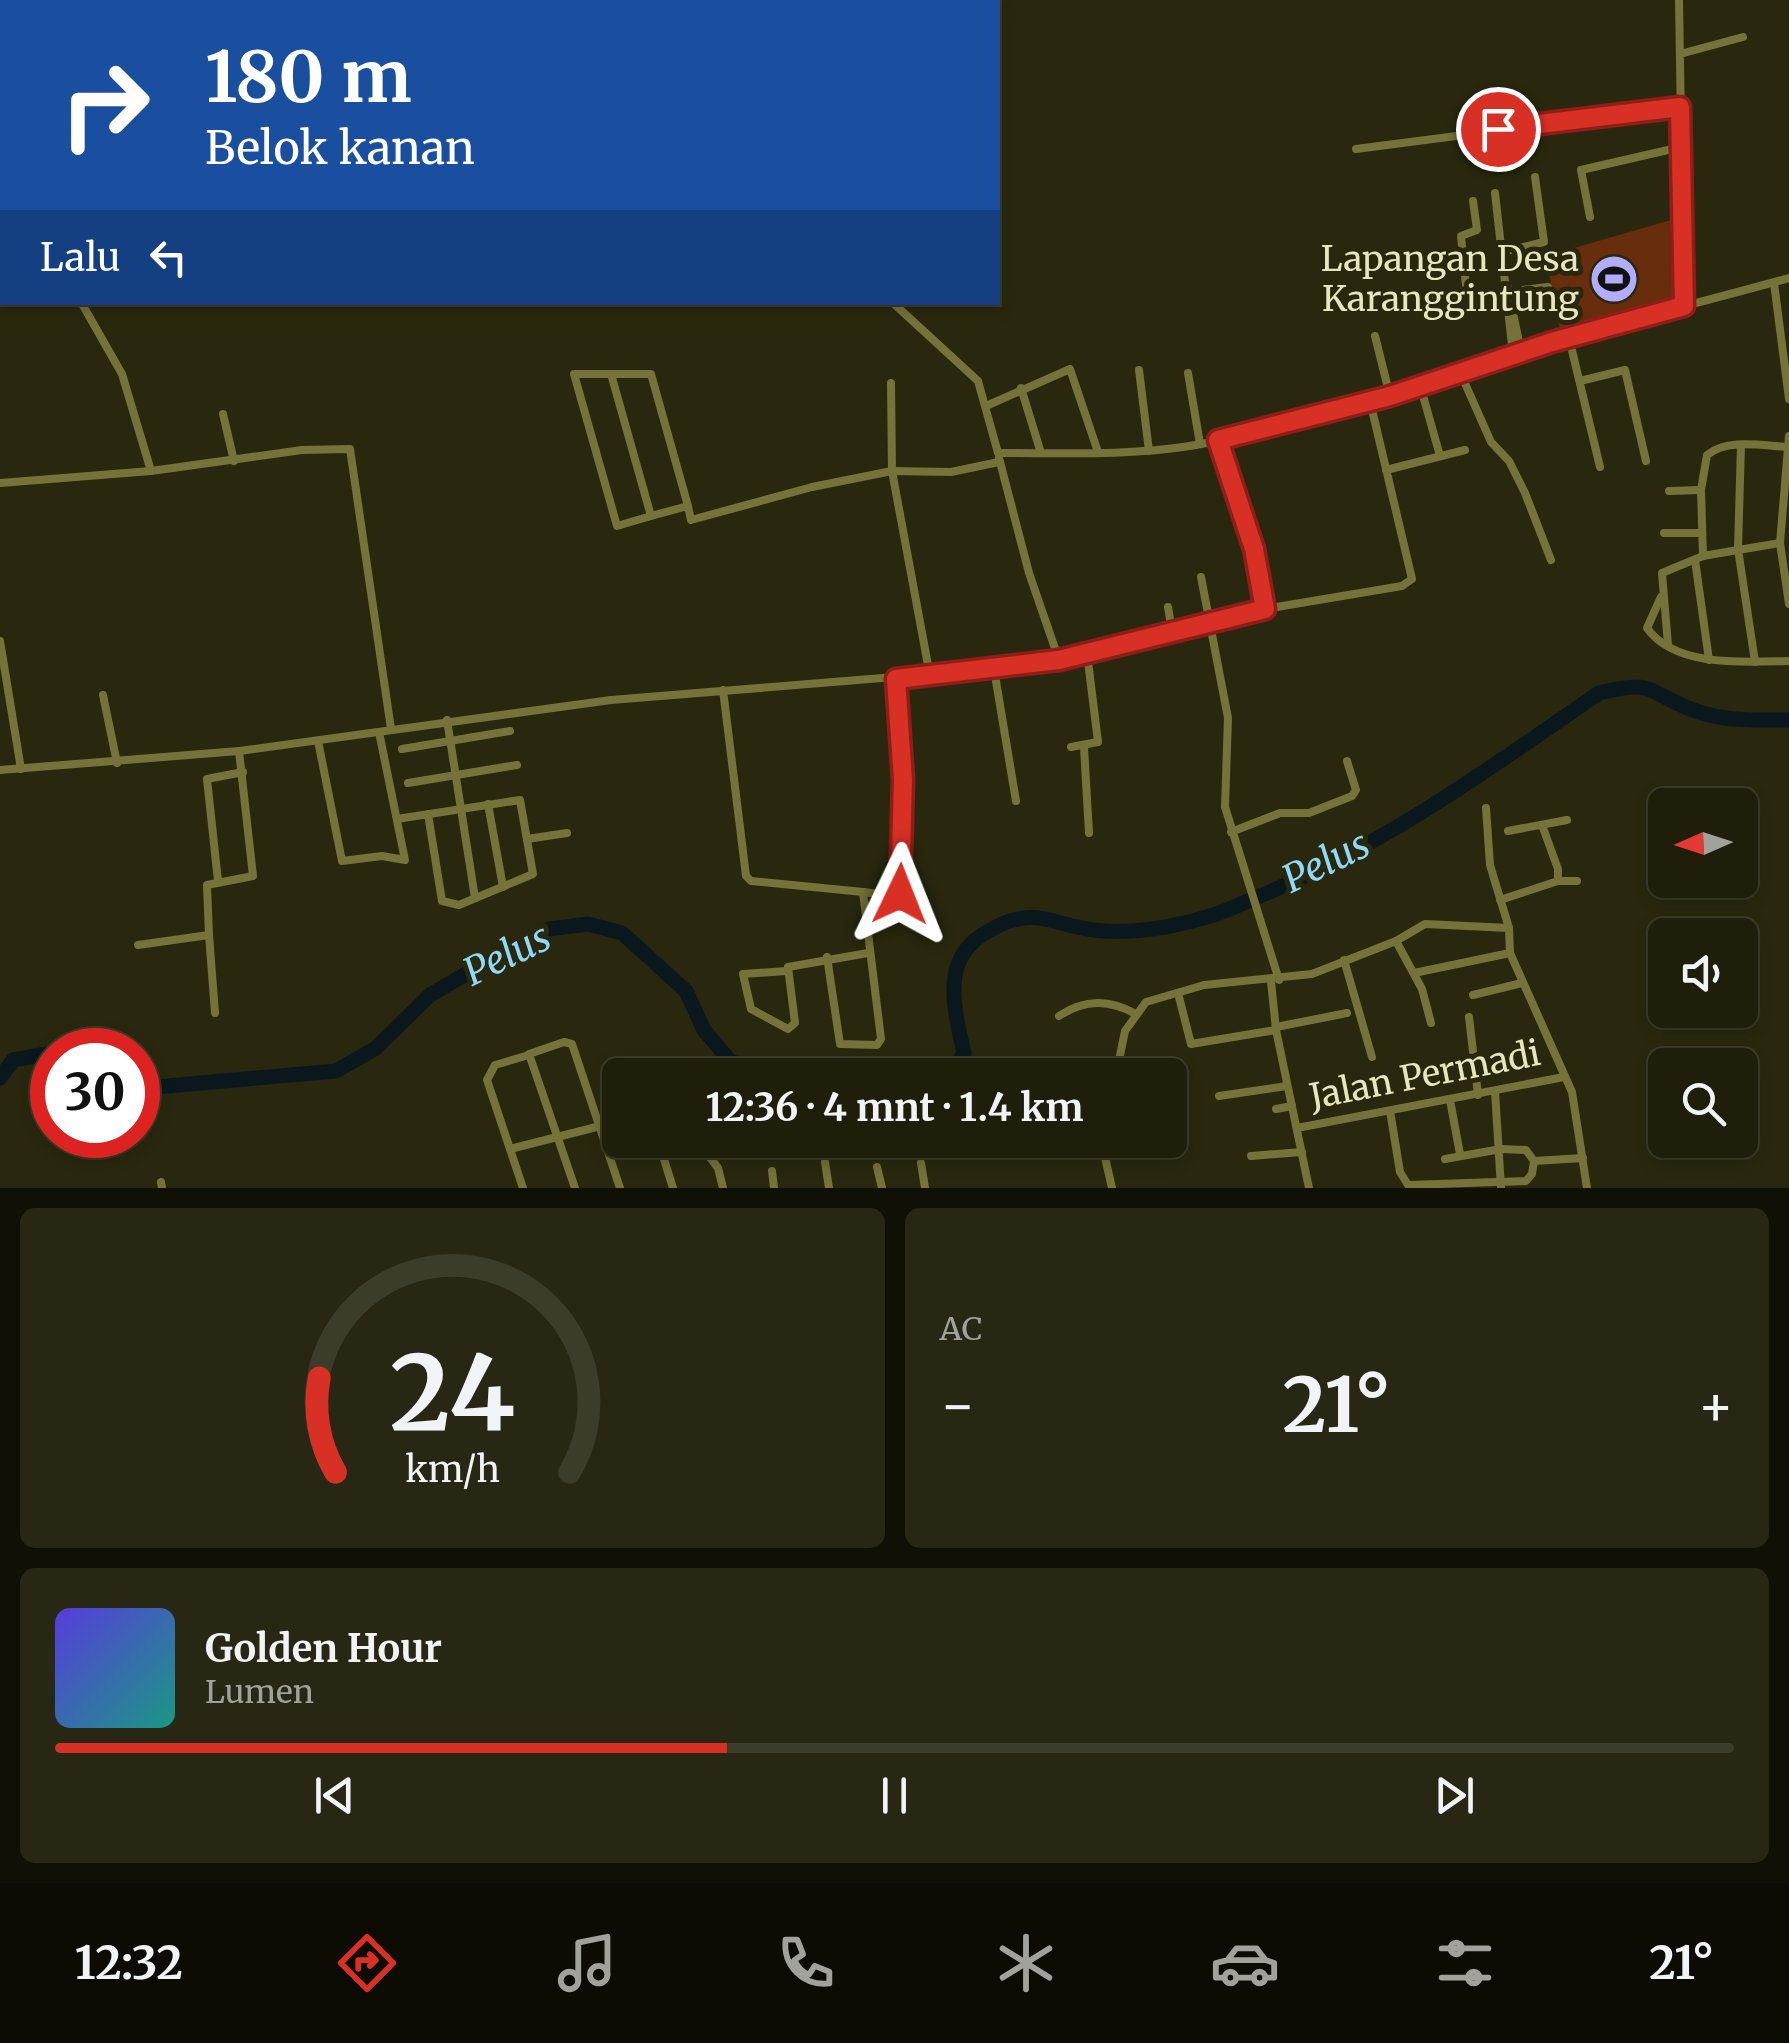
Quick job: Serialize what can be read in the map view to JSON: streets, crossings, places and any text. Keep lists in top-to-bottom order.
{
  "streets": {
    "street": ["Jalan Permadi"]
  },
  "water": ["Pelus"],
  "places": {
    "sports": ["Lapangan Desa Karanggintung"]
  },
  "north": "left",
  "page": {
    "turn": ["180 m", "Belok kanan"],
    "then": "Lalu",
    "limit": "30",
    "trip": "12:36 · 4 mnt · 1.4 km",
    "tile": "AC",
    "heat": ["−", "21°", "+"],
    "song": ["Golden Hour", "Lumen"],
    "tabs": ["12:32", "21°"],
    "gauge": ["24", "km/h"]
  }
}
